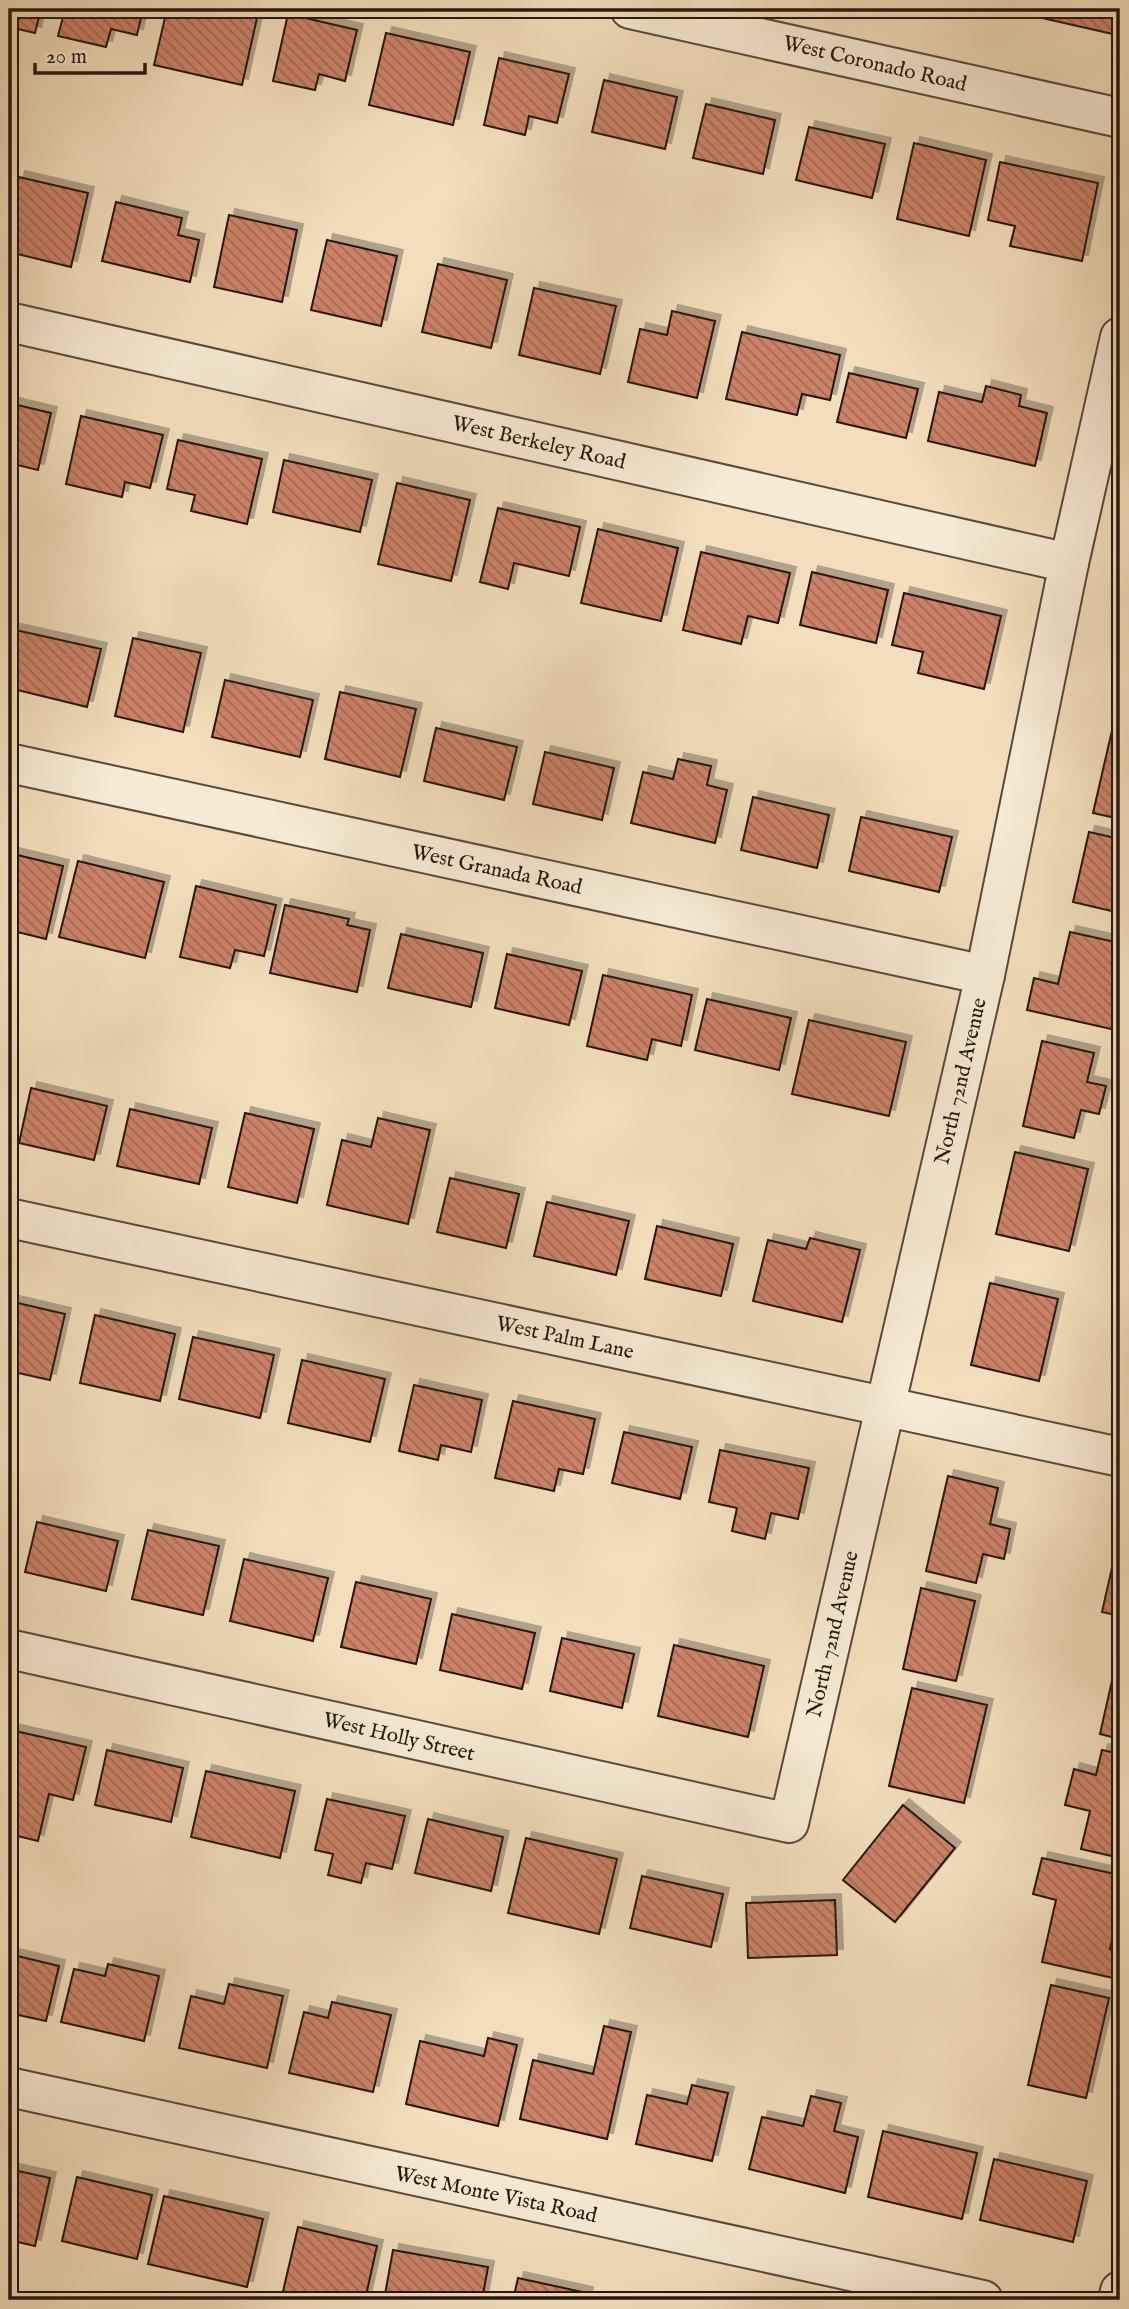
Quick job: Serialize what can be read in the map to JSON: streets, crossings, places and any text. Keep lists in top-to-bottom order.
{
  "streets": {
    "street": [
      "West Coronado Road",
      "West Berkeley Road",
      "West Granada Road",
      "North 72nd Avenue",
      "West Palm Lane",
      "West Holly Street",
      "West Monte Vista Road"
    ]
  },
  "crossings": [
    ["West Berkeley Road", "North 72nd Avenue"],
    ["West Granada Road", "North 72nd Avenue"],
    ["North 72nd Avenue", "West Palm Lane"],
    ["North 72nd Avenue", "West Holly Street"]
  ],
  "scale_bar": "20 m"
}
